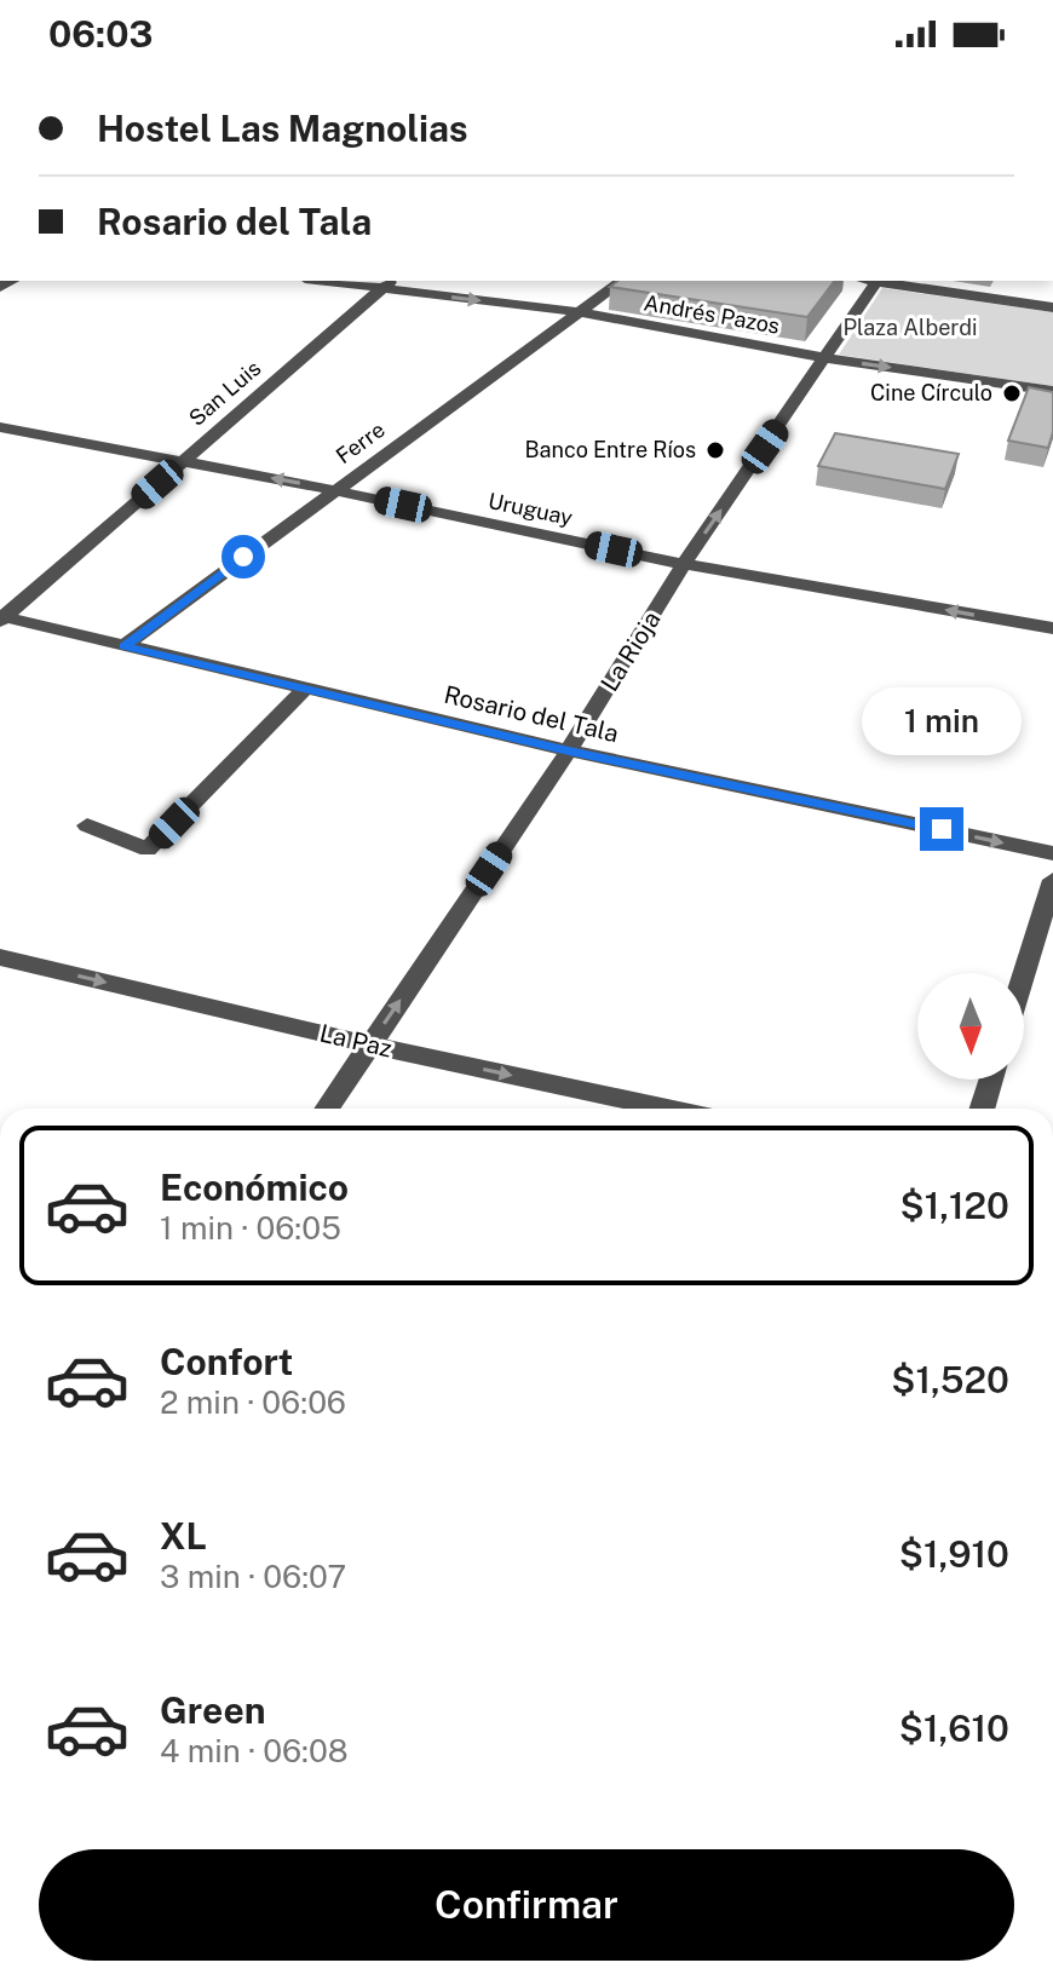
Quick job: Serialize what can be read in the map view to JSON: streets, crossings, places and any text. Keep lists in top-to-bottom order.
{
  "streets": {
    "street": [
      "Andrés Pazos",
      "San Luis",
      "Ferre",
      "Uruguay",
      "La Rioja",
      "Rosario del Tala",
      "La Paz"
    ]
  },
  "crossings": [
    ["Andrés Pazos", "San Luis"],
    ["Andrés Pazos", "Ferre"],
    ["Andrés Pazos", "La Rioja"],
    ["San Luis", "Uruguay"],
    ["San Luis", "Rosario del Tala"],
    ["Ferre", "Uruguay"],
    ["Ferre", "Rosario del Tala"],
    ["Uruguay", "La Rioja"],
    ["La Rioja", "Rosario del Tala"],
    ["La Rioja", "La Paz"]
  ],
  "one_way": [
    "Uruguay",
    "La Rioja",
    "Rosario del Tala",
    "La Paz"
  ],
  "parks": ["Plaza Alberdi"],
  "places": ["Cine Círculo", "Banco Entre Ríos"],
  "north": "bottom",
  "page": {
    "status": "06:03",
    "banner": ["Hostel Las Magnolias", "Rosario del Tala"],
    "bubble": "1 min",
    "list": [
      {
        "name": "Económico",
        "note": "1 min · 06:05",
        "value": "$1,120"
      },
      {
        "name": "Confort",
        "note": "2 min · 06:06",
        "value": "$1,520"
      },
      {
        "name": "XL",
        "note": "3 min · 06:07",
        "value": "$1,910"
      },
      {
        "name": "Green",
        "note": "4 min · 06:08",
        "value": "$1,610"
      }
    ],
    "buttons": "Confirmar"
  }
}
